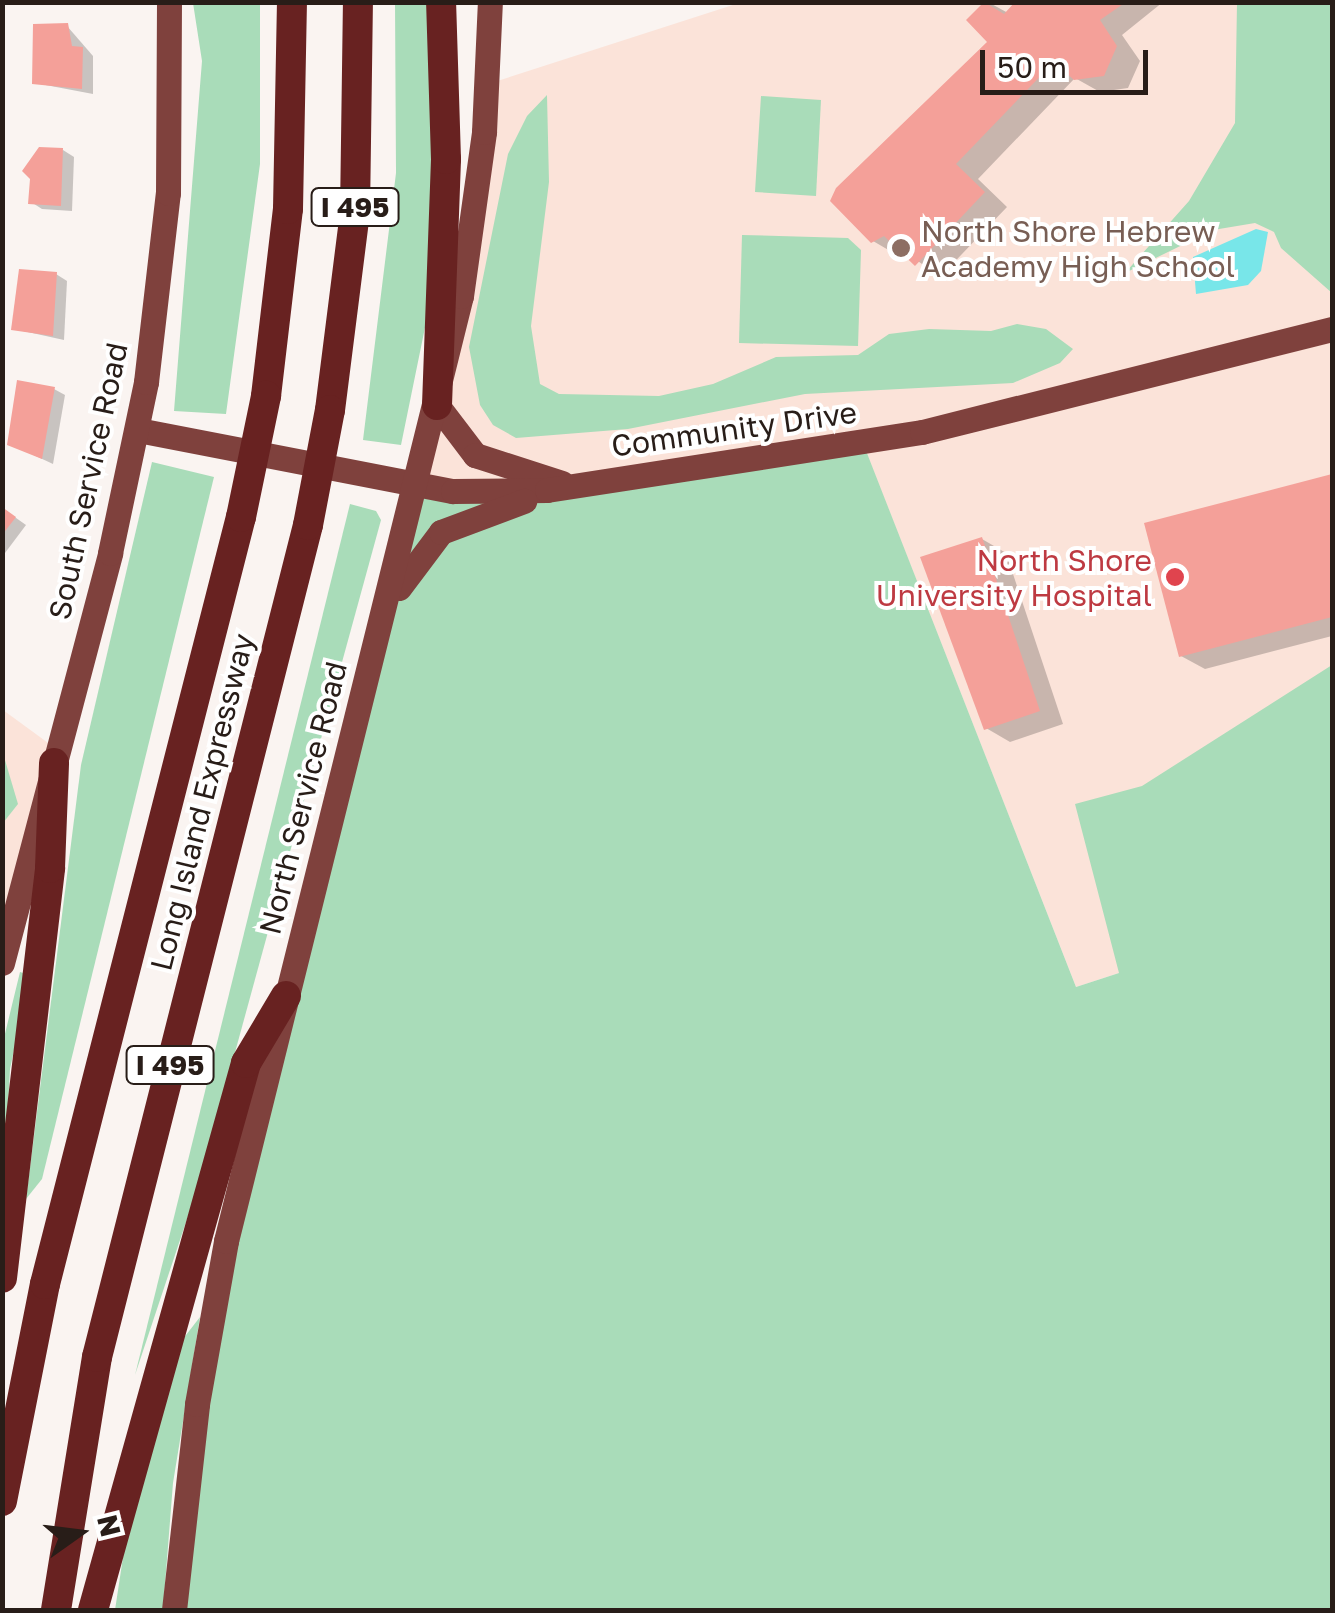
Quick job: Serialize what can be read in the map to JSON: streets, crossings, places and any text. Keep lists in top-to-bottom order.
{
  "streets": {
    "highway": ["I 495", "Long Island Expressway"],
    "main road": ["Community Drive", "South Service Road", "North Service Road"]
  },
  "crossings": [
    ["Community Drive", "South Service Road"],
    ["Community Drive", "North Service Road"]
  ],
  "places": ["North Shore Hebrew Academy High School", "North Shore University Hospital"],
  "scale_bar": "50 m",
  "north": "right"
}
